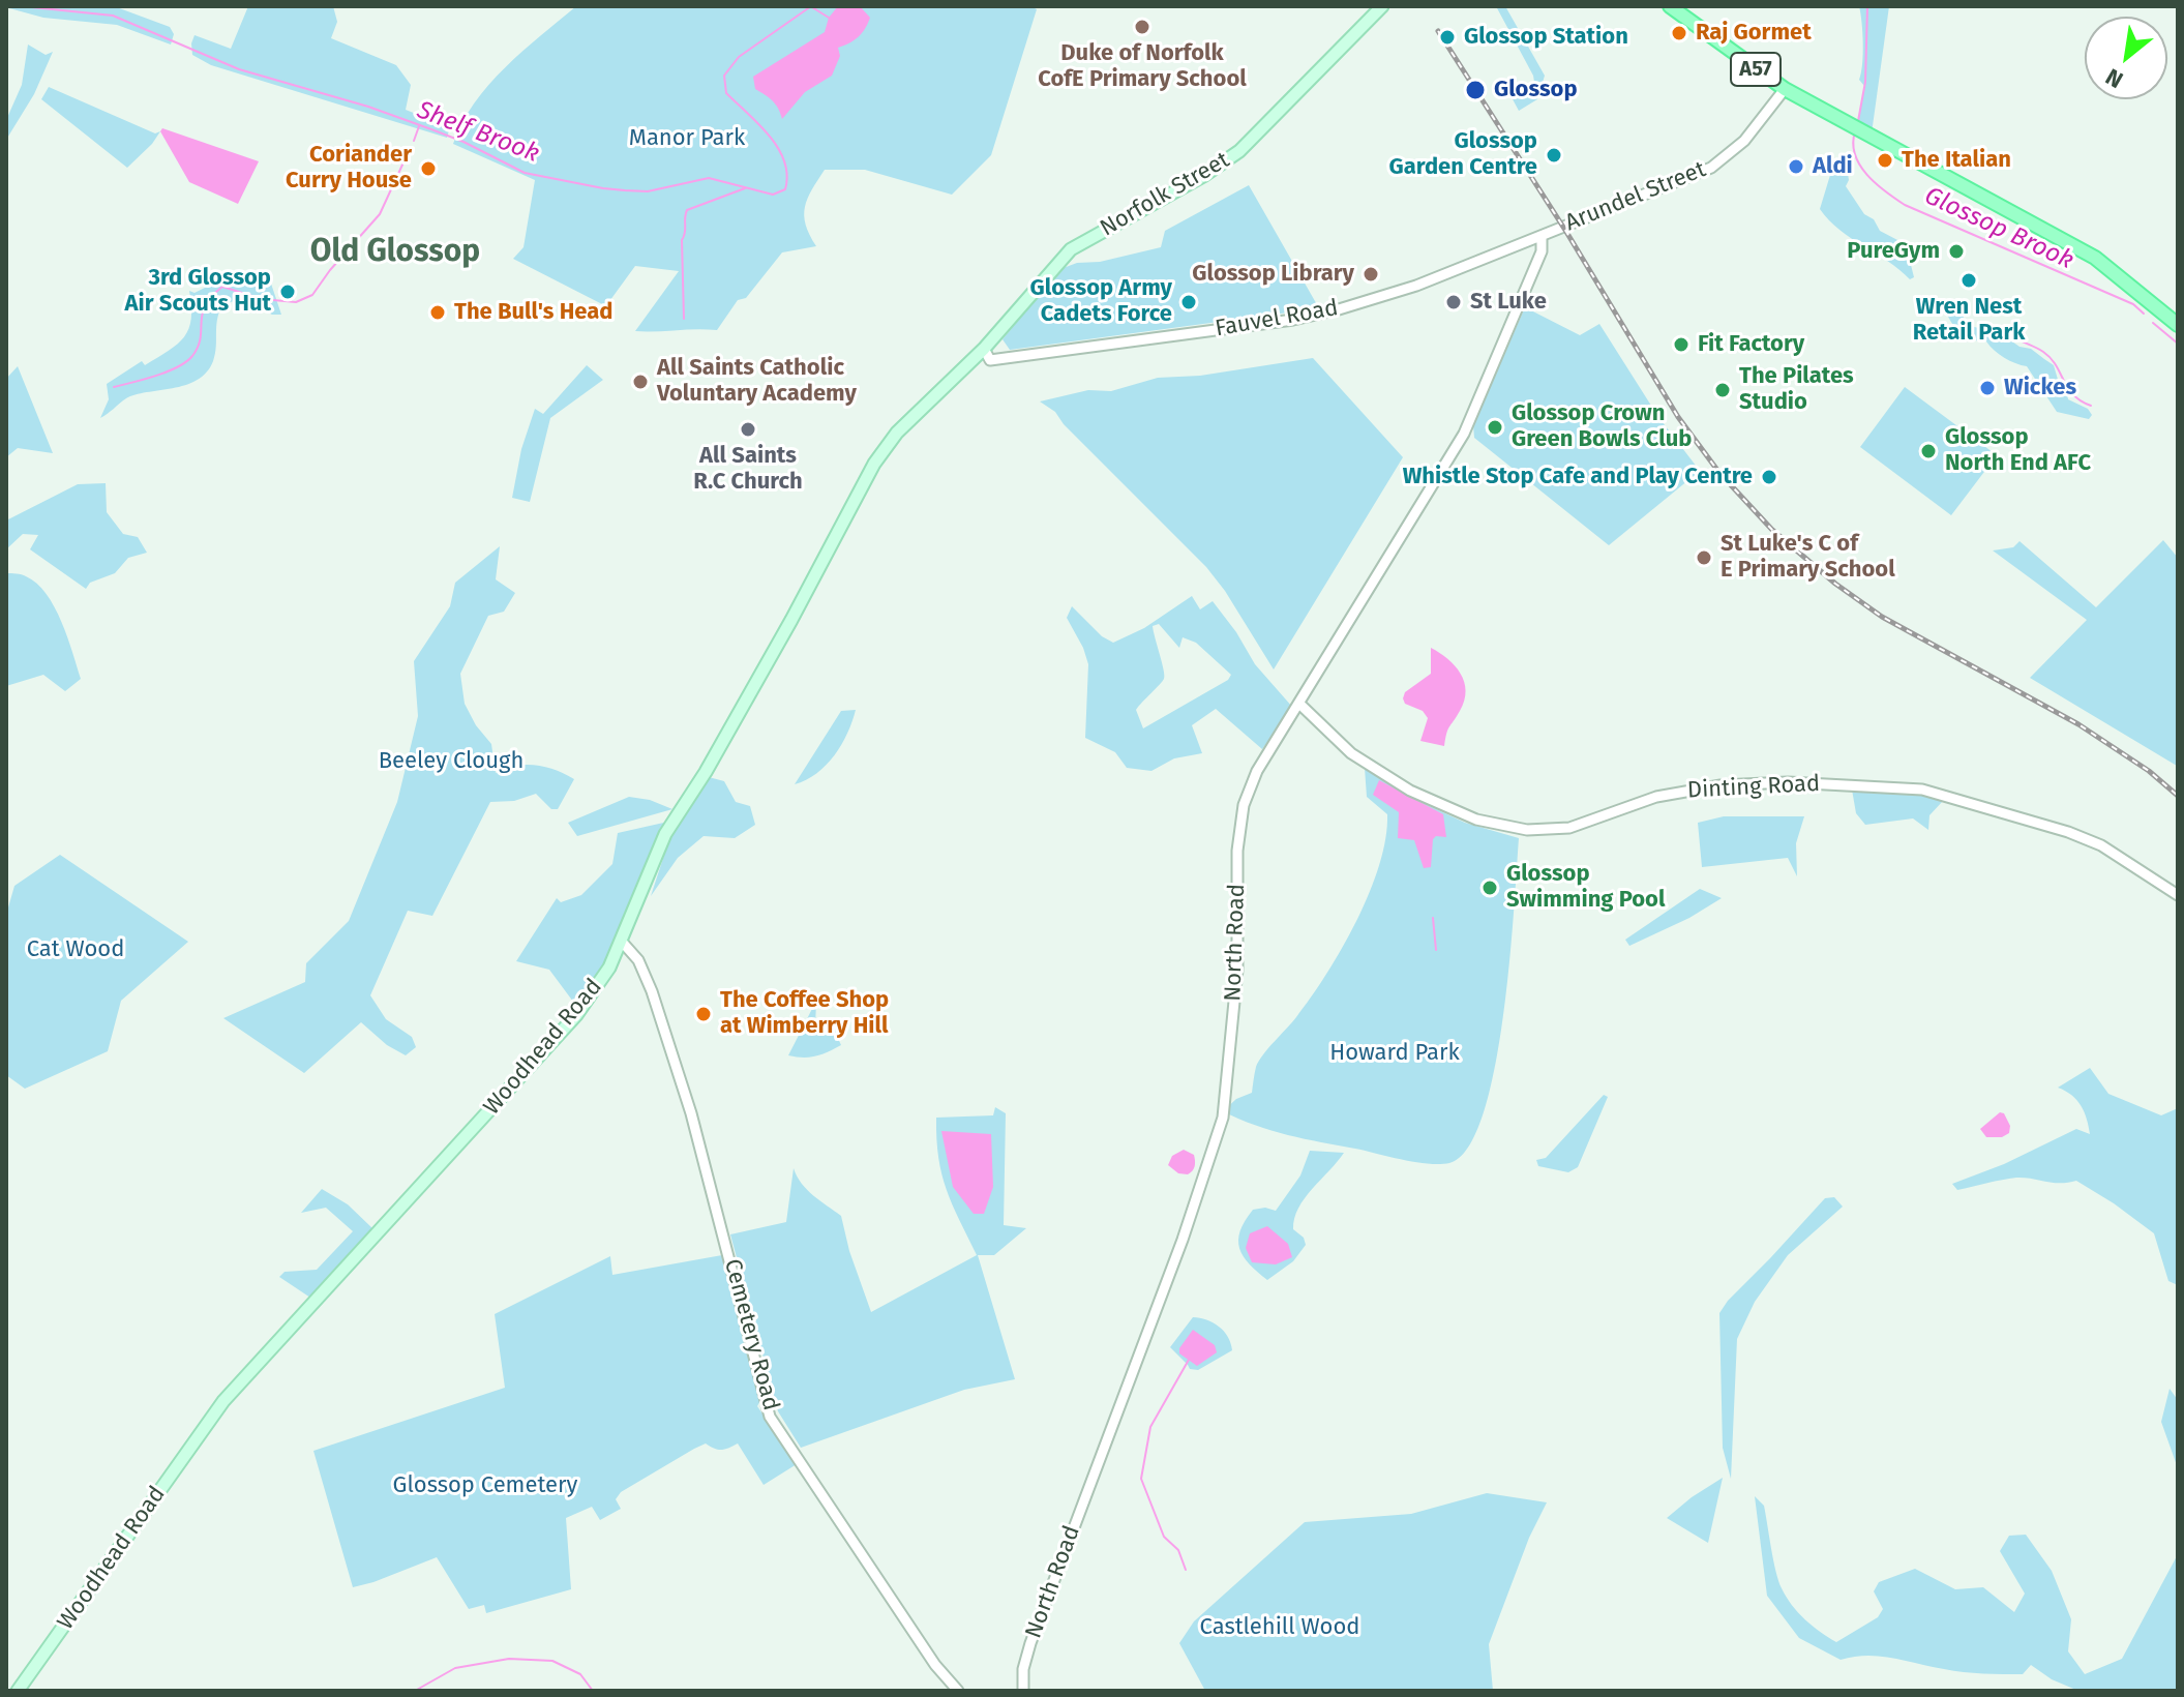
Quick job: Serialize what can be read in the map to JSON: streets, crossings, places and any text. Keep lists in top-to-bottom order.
{
  "streets": {
    "main road": ["A57", "Norfolk Street", "Woodhead Road"],
    "street": [
      "Arundel Street",
      "Fauvel Road",
      "Dinting Road",
      "North Road",
      "Cemetery Road"
    ]
  },
  "crossings": [
    ["A57", "Arundel Street"],
    ["Norfolk Street", "Fauvel Road"],
    ["Norfolk Street", "Woodhead Road"],
    ["Arundel Street", "Fauvel Road"],
    ["Fauvel Road", "North Road"],
    ["Fauvel Road", "Woodhead Road"],
    ["Dinting Road", "North Road"],
    ["Woodhead Road", "Cemetery Road"]
  ],
  "districts": ["Old Glossop"],
  "water": ["Shelf Brook", "Glossop Brook"],
  "parks": [
    "Manor Park",
    "Beeley Clough",
    "Cat Wood",
    "Howard Park",
    "Glossop Cemetery",
    "Castlehill Wood"
  ],
  "places": [
    "Duke of Norfolk CofE Primary School",
    "Raj Gormet",
    "Glossop Station",
    "Glossop",
    "Glossop Garden Centre",
    "The Italian",
    "Aldi",
    "Coriander Curry House",
    "PureGym",
    "Glossop Library",
    "Wren Nest Retail Park",
    "3rd Glossop Air Scouts Hut",
    "Glossop Army Cadets Force",
    "St Luke",
    "The Bull's Head",
    "Fit Factory",
    "All Saints Catholic Voluntary Academy",
    "Wickes",
    "The Pilates Studio",
    "Glossop Crown Green Bowls Club",
    "All Saints R.C Church",
    "Glossop North End AFC",
    "Whistle Stop Cafe and Play Centre",
    "St Luke's C of E Primary School",
    "Glossop Swimming Pool",
    "The Coffee Shop at Wimberry Hill"
  ],
  "north": "bottom left"
}
